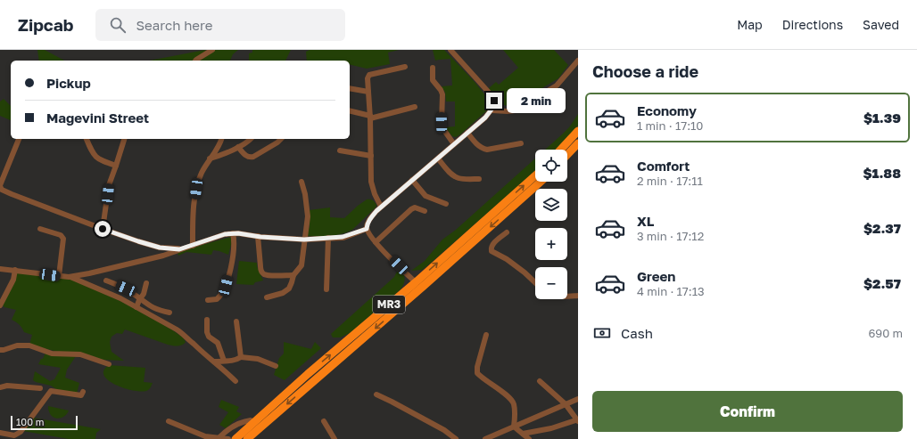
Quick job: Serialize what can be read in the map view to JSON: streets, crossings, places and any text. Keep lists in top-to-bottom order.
{
  "streets": {
    "highway": ["MR3"]
  },
  "scale_bar": "100 m",
  "page": {
    "header": "Zipcab",
    "search": "Search here",
    "nav": ["Map", "Directions", "Saved"],
    "heading": "Choose a ride",
    "banner": ["Pickup", "Magevini Street"],
    "bubble": "2 min",
    "list": [
      {
        "name": "Economy",
        "note": "1 min · 17:10",
        "value": "$1.39"
      },
      {
        "name": "Comfort",
        "note": "2 min · 17:11",
        "value": "$1.88"
      },
      {
        "name": "XL",
        "note": "3 min · 17:12",
        "value": "$2.37"
      },
      {
        "name": "Green",
        "note": "4 min · 17:13",
        "value": "$2.57"
      }
    ],
    "map_buttons": ["+", "−"],
    "pay": ["Cash", "690 m"],
    "buttons": "Confirm",
    "scale": "100 m"
  }
}
